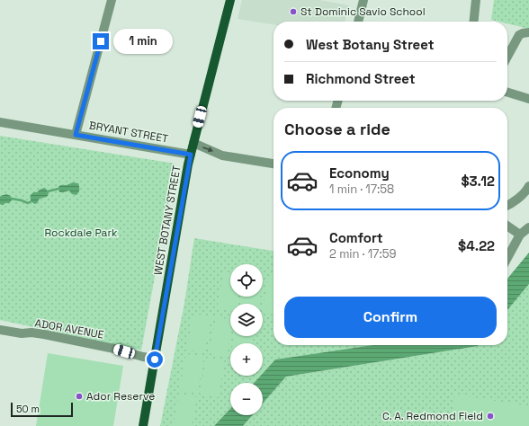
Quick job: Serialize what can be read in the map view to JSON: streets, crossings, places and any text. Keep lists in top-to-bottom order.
{
  "streets": {
    "main road": ["WEST BOTANY STREET"],
    "street": ["BRYANT STREET", "ADOR AVENUE"]
  },
  "crossings": [
    ["BRYANT STREET", "WEST BOTANY STREET"],
    ["WEST BOTANY STREET", "ADOR AVENUE"]
  ],
  "parks": ["Rockdale Park"],
  "places": ["St Dominic Savio School", "Ador Reserve", "C. A. Redmond Field"],
  "scale_bar": "50 m",
  "page": {
    "banner": ["West Botany Street", "Richmond Street"],
    "bubble": "1 min",
    "heading": "Choose a ride",
    "list": [
      {
        "name": "Economy",
        "note": "1 min · 17:58",
        "value": "$3.12"
      },
      {
        "name": "Comfort",
        "note": "2 min · 17:59",
        "value": "$4.22"
      }
    ],
    "map_buttons": ["+", "−"],
    "buttons": "Confirm",
    "scale": "50 m"
  }
}
